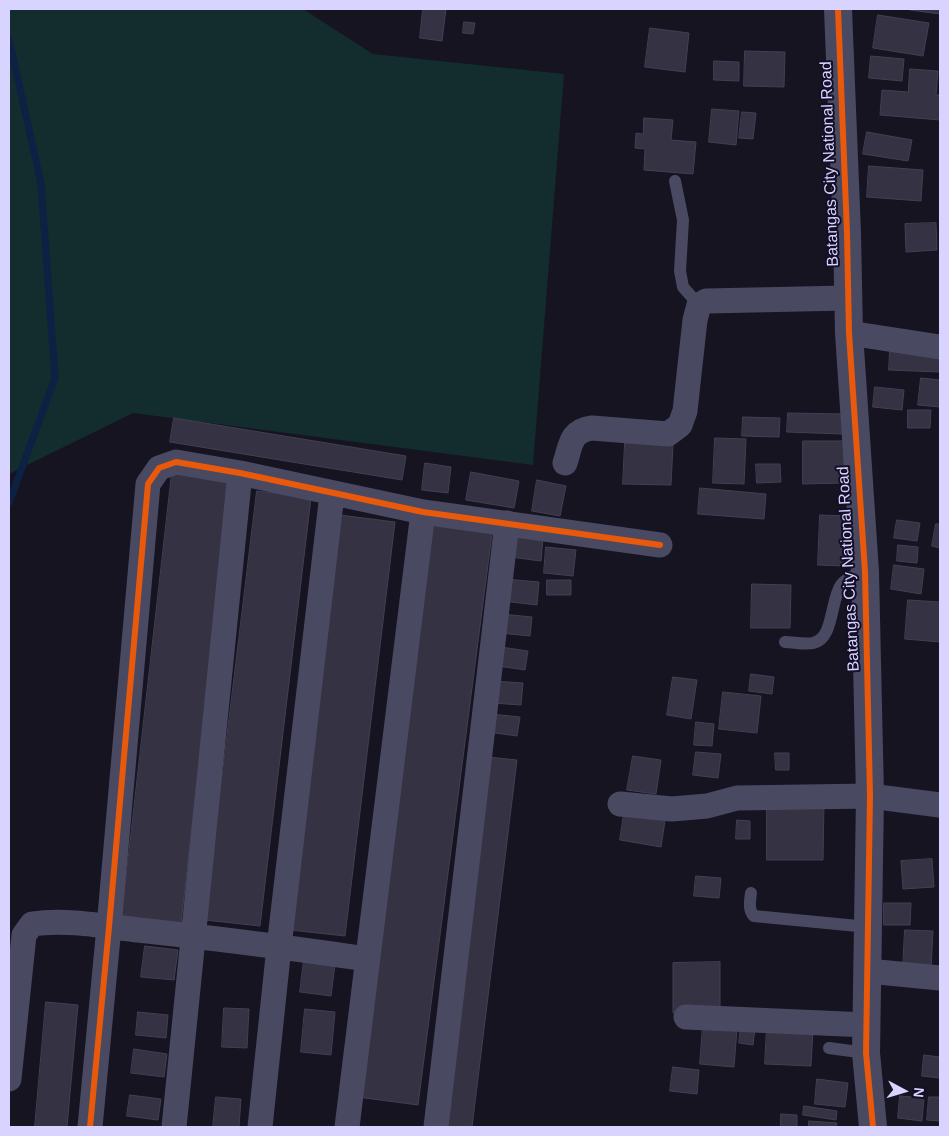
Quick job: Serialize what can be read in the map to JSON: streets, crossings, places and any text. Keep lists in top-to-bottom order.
{
  "streets": {
    "street": ["Batangas City National Road"]
  },
  "north": "right"
}
